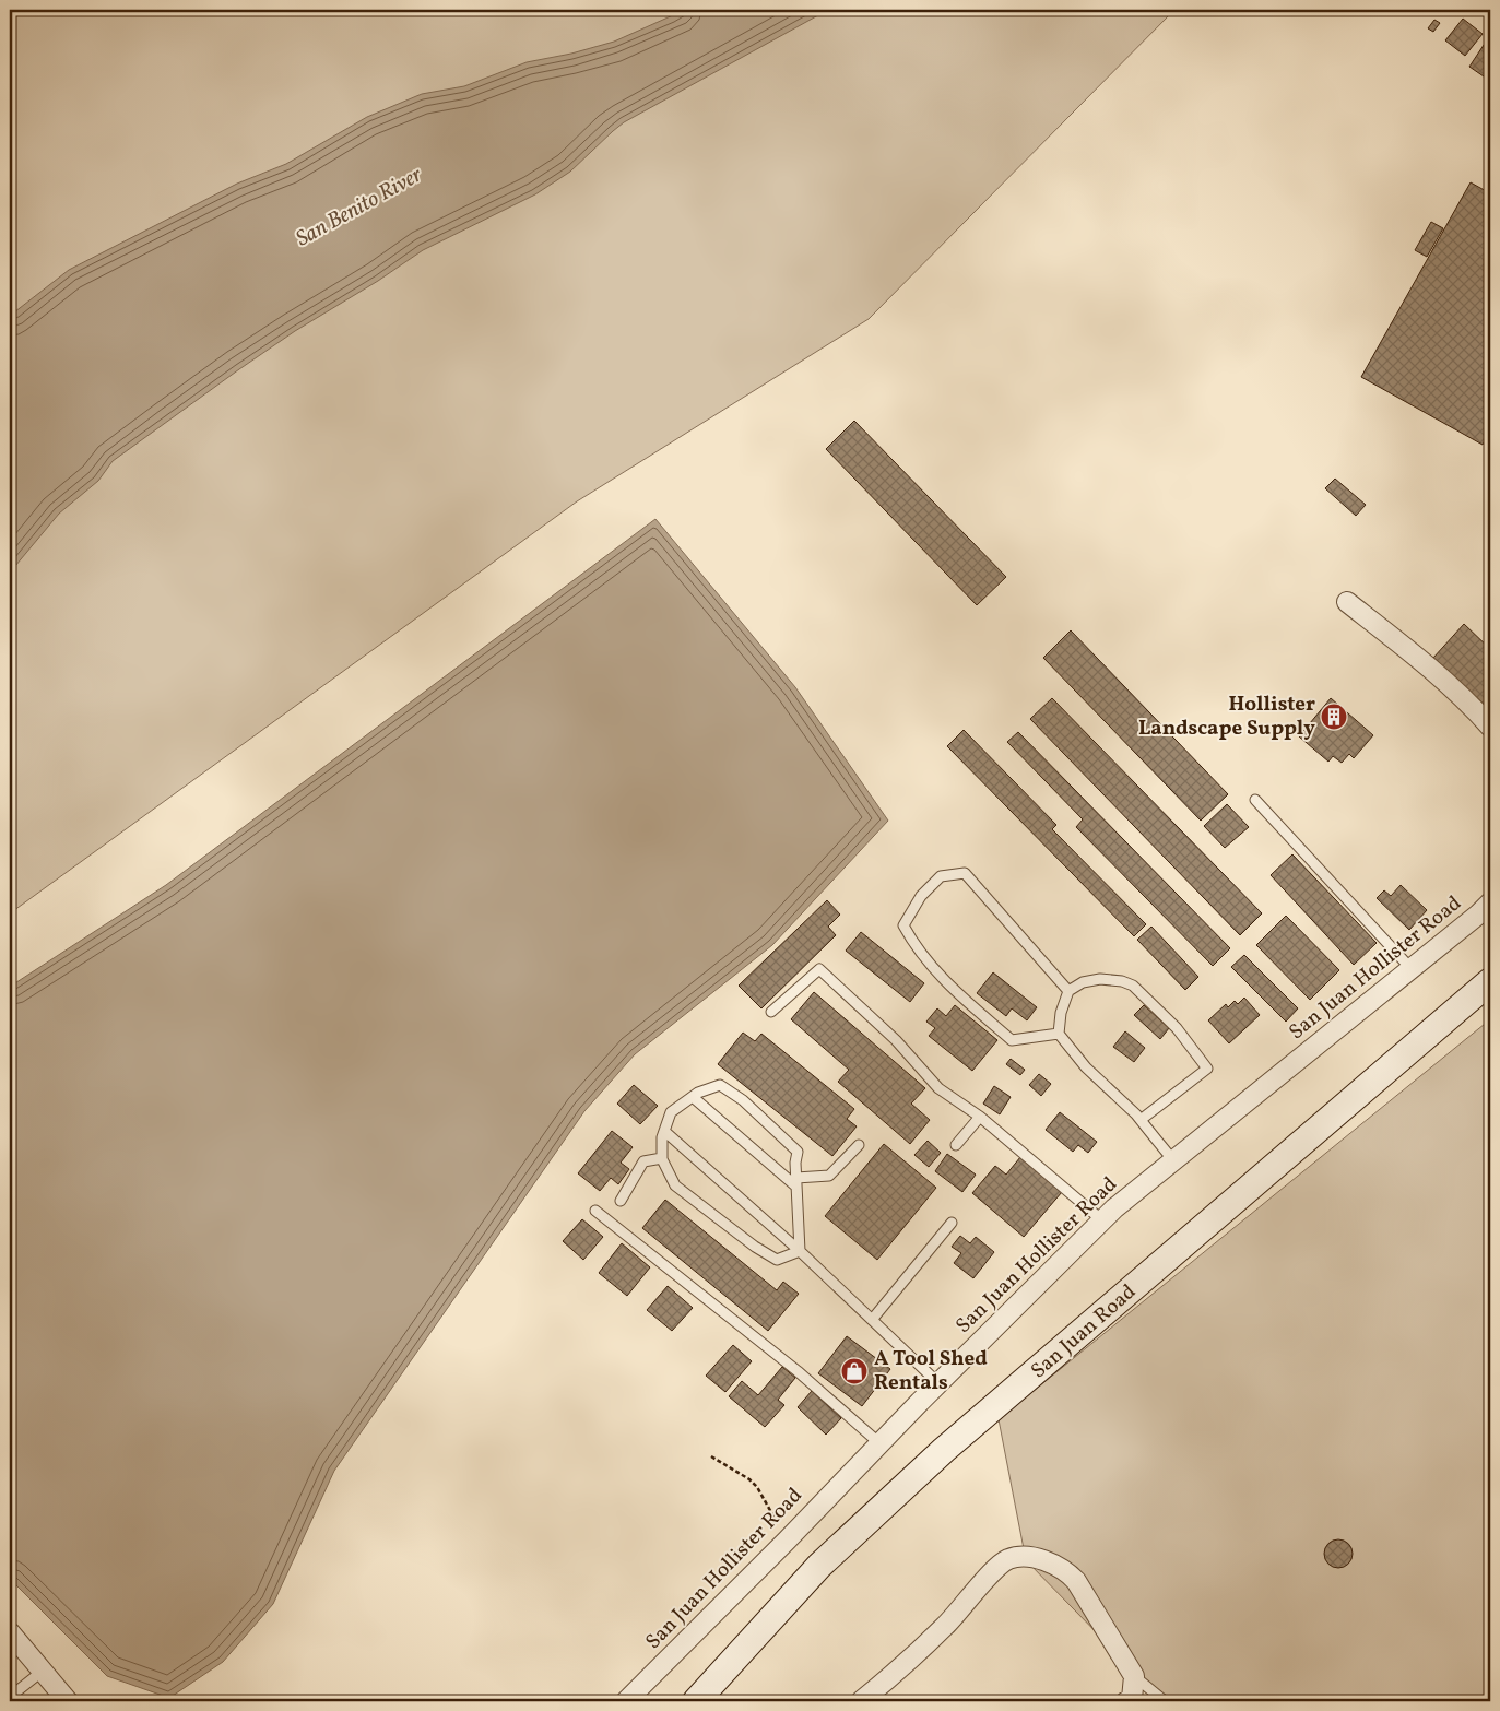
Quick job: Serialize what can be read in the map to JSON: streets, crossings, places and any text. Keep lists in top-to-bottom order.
{
  "streets": {
    "main road": ["San Juan Road"],
    "street": ["San Juan Hollister Road"]
  },
  "water": ["San Benito River"],
  "places": {
    "building": ["Hollister Landscape Supply"],
    "shop": ["A Tool Shed Rentals"]
  }
}
